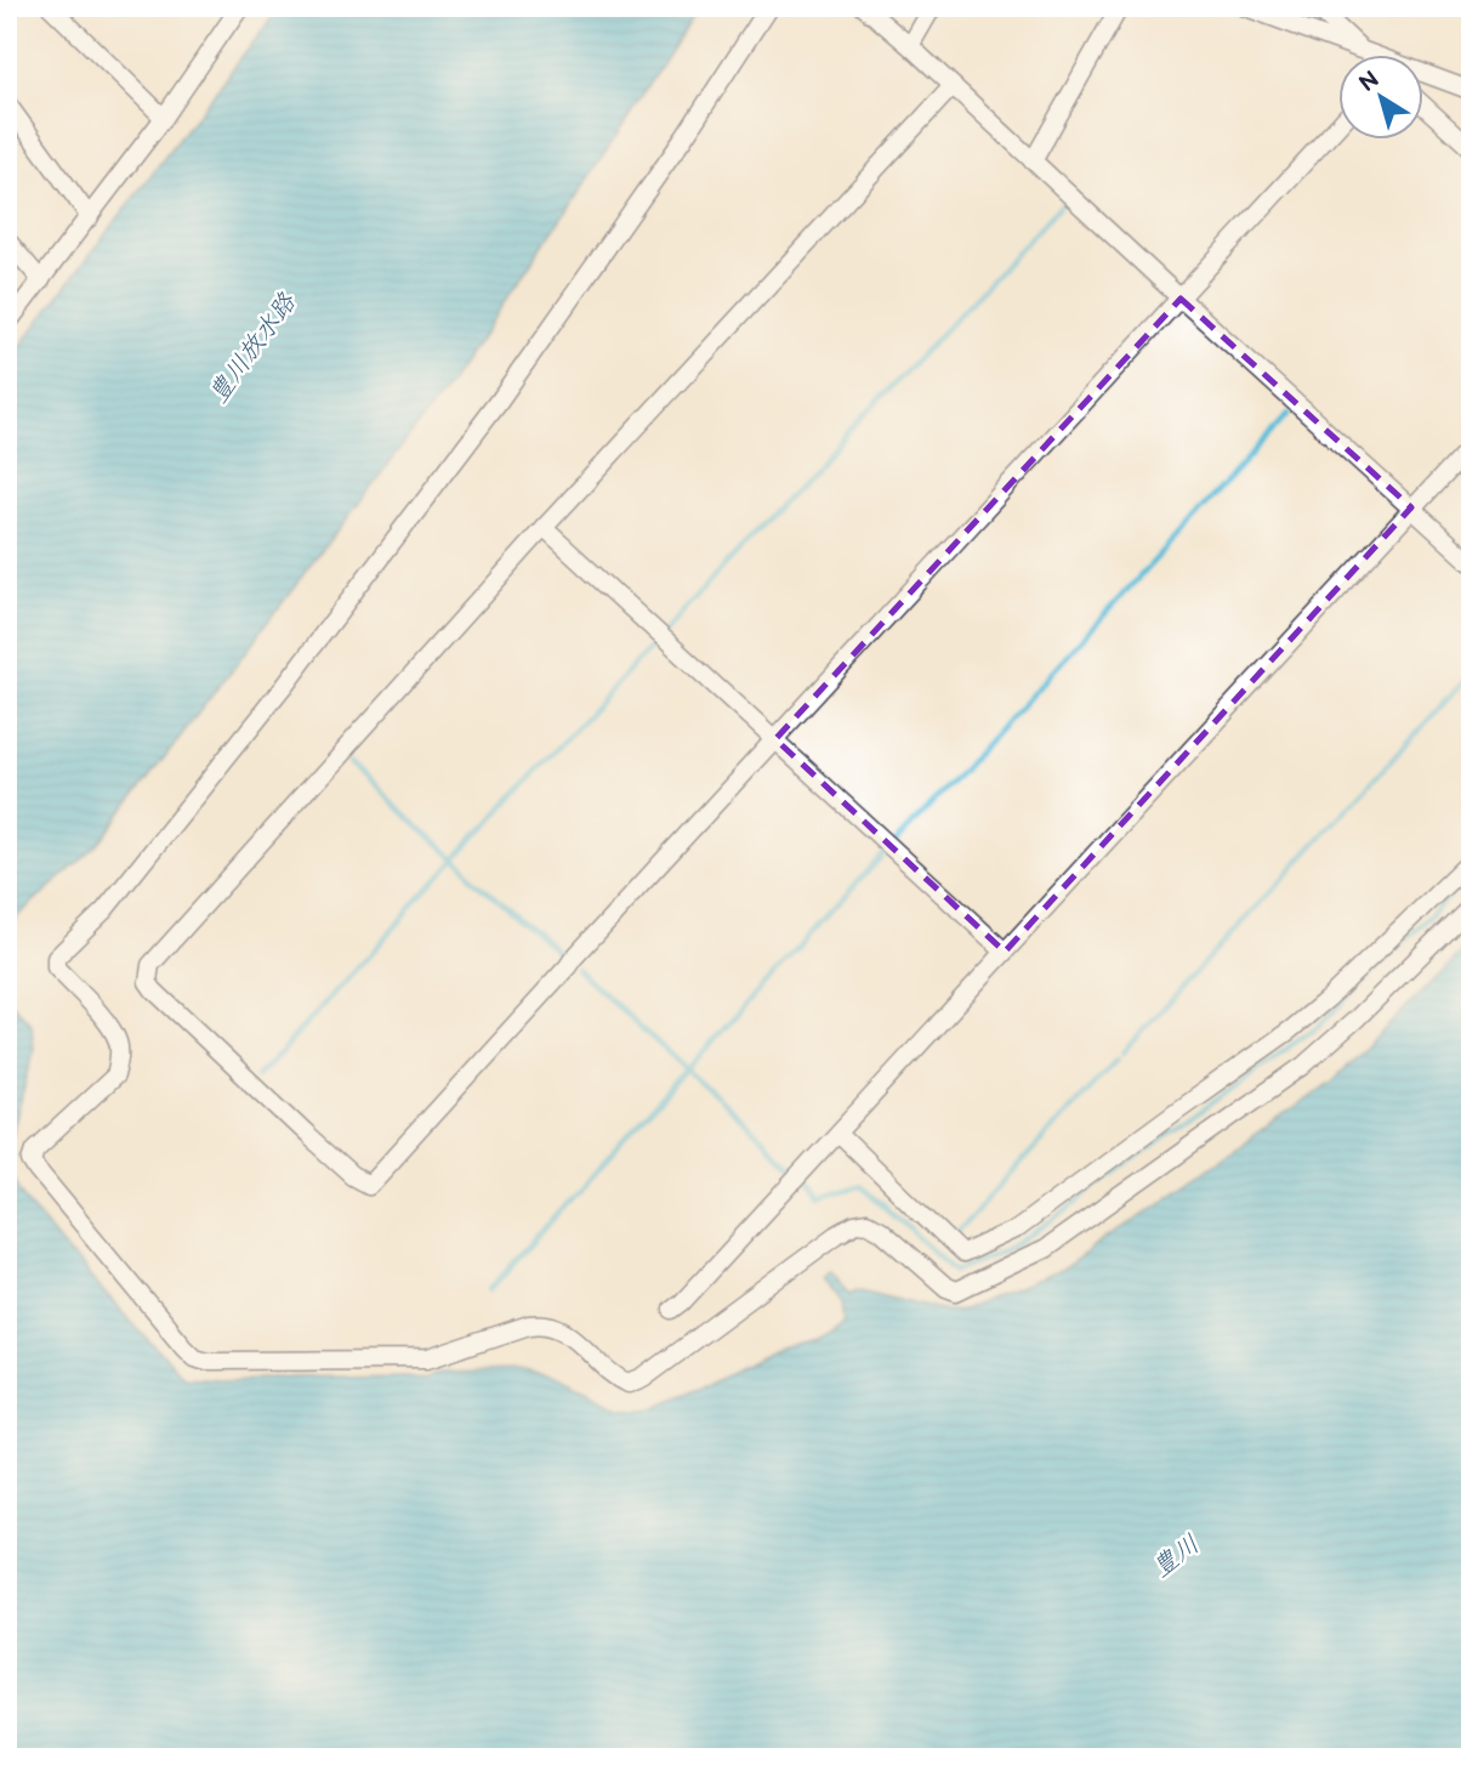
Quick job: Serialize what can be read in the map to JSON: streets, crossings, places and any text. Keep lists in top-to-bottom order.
{
  "water": ["豊川放水路", "豊川"],
  "north": "top left"
}
